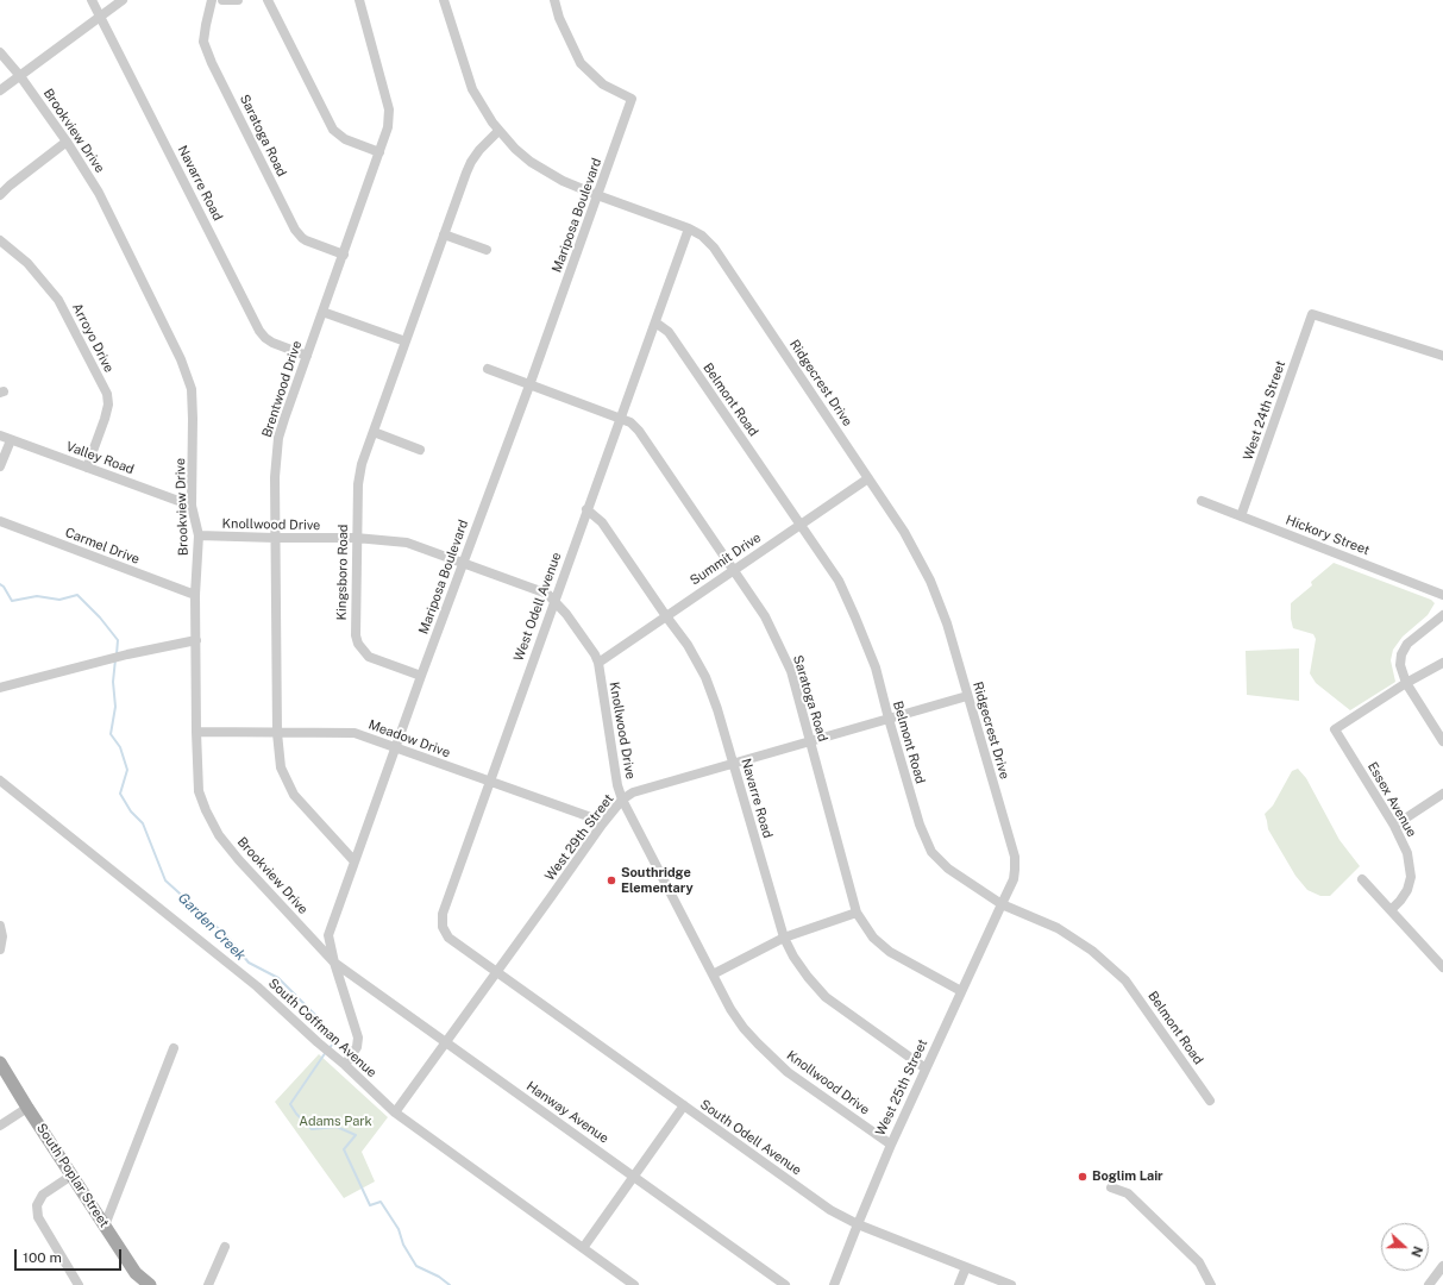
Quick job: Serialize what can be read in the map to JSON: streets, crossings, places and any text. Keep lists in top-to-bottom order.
{
  "streets": {
    "main road": ["South Poplar Street"],
    "street": [
      "Brookview Drive",
      "Saratoga Road",
      "Navarre Road",
      "Mariposa Boulevard",
      "Arroyo Drive",
      "Ridgecrest Drive",
      "Brentwood Drive",
      "Belmont Road",
      "West 24th Street",
      "Valley Road",
      "Knollwood Drive",
      "Hickory Street",
      "Carmel Drive",
      "Summit Drive",
      "Kingsboro Road",
      "West Odell Avenue",
      "Meadow Drive",
      "Essex Avenue",
      "West 29th Street",
      "South Coffman Avenue",
      "West 25th Street",
      "Hanway Avenue",
      "South Odell Avenue"
    ]
  },
  "crossings": [
    ["Brookview Drive", "Mariposa Boulevard"],
    ["Brookview Drive", "Valley Road"],
    ["Brookview Drive", "Knollwood Drive"],
    ["Brookview Drive", "Carmel Drive"],
    ["Brookview Drive", "Meadow Drive"],
    ["Brookview Drive", "Hanway Avenue"],
    ["Saratoga Road", "Mariposa Boulevard"],
    ["Saratoga Road", "Brentwood Drive"],
    ["Saratoga Road", "Summit Drive"],
    ["Saratoga Road", "West Odell Avenue"],
    ["Saratoga Road", "West 29th Street"],
    ["Saratoga Road", "West 25th Street"],
    ["Navarre Road", "Brentwood Drive"],
    ["Navarre Road", "Summit Drive"],
    ["Navarre Road", "West Odell Avenue"],
    ["Navarre Road", "West 29th Street"],
    ["Navarre Road", "West 25th Street"],
    ["Mariposa Boulevard", "Ridgecrest Drive"],
    ["Mariposa Boulevard", "Brentwood Drive"],
    ["Mariposa Boulevard", "Knollwood Drive"],
    ["Mariposa Boulevard", "Kingsboro Road"],
    ["Mariposa Boulevard", "Meadow Drive"],
    ["Mariposa Boulevard", "South Coffman Avenue"],
    ["Mariposa Boulevard", "Hanway Avenue"],
    ["Arroyo Drive", "Valley Road"],
    ["Ridgecrest Drive", "Belmont Road"],
    ["Ridgecrest Drive", "Summit Drive"],
    ["Ridgecrest Drive", "Kingsboro Road"],
    ["Ridgecrest Drive", "West Odell Avenue"],
    ["Ridgecrest Drive", "West 29th Street"],
    ["Ridgecrest Drive", "West 25th Street"],
    ["Brentwood Drive", "Knollwood Drive"],
    ["Brentwood Drive", "Meadow Drive"],
    ["Belmont Road", "Summit Drive"],
    ["Belmont Road", "West Odell Avenue"],
    ["Belmont Road", "West 29th Street"],
    ["Belmont Road", "West 25th Street"],
    ["West 24th Street", "Hickory Street"],
    ["Knollwood Drive", "Summit Drive"],
    ["Knollwood Drive", "Kingsboro Road"],
    ["Knollwood Drive", "West Odell Avenue"],
    ["Knollwood Drive", "West 29th Street"],
    ["Knollwood Drive", "West 25th Street"],
    ["West Odell Avenue", "Meadow Drive"],
    ["West Odell Avenue", "West 29th Street"],
    ["West Odell Avenue", "South Odell Avenue"],
    ["Meadow Drive", "West 29th Street"],
    ["West 29th Street", "South Coffman Avenue"],
    ["West 29th Street", "Hanway Avenue"],
    ["West 29th Street", "South Odell Avenue"],
    ["West 25th Street", "South Odell Avenue"]
  ],
  "water": ["Garden Creek"],
  "parks": ["Adams Park"],
  "places": ["Southridge Elementary", "Boglim Lair"],
  "scale_bar": "100 m",
  "north": "right"
}
